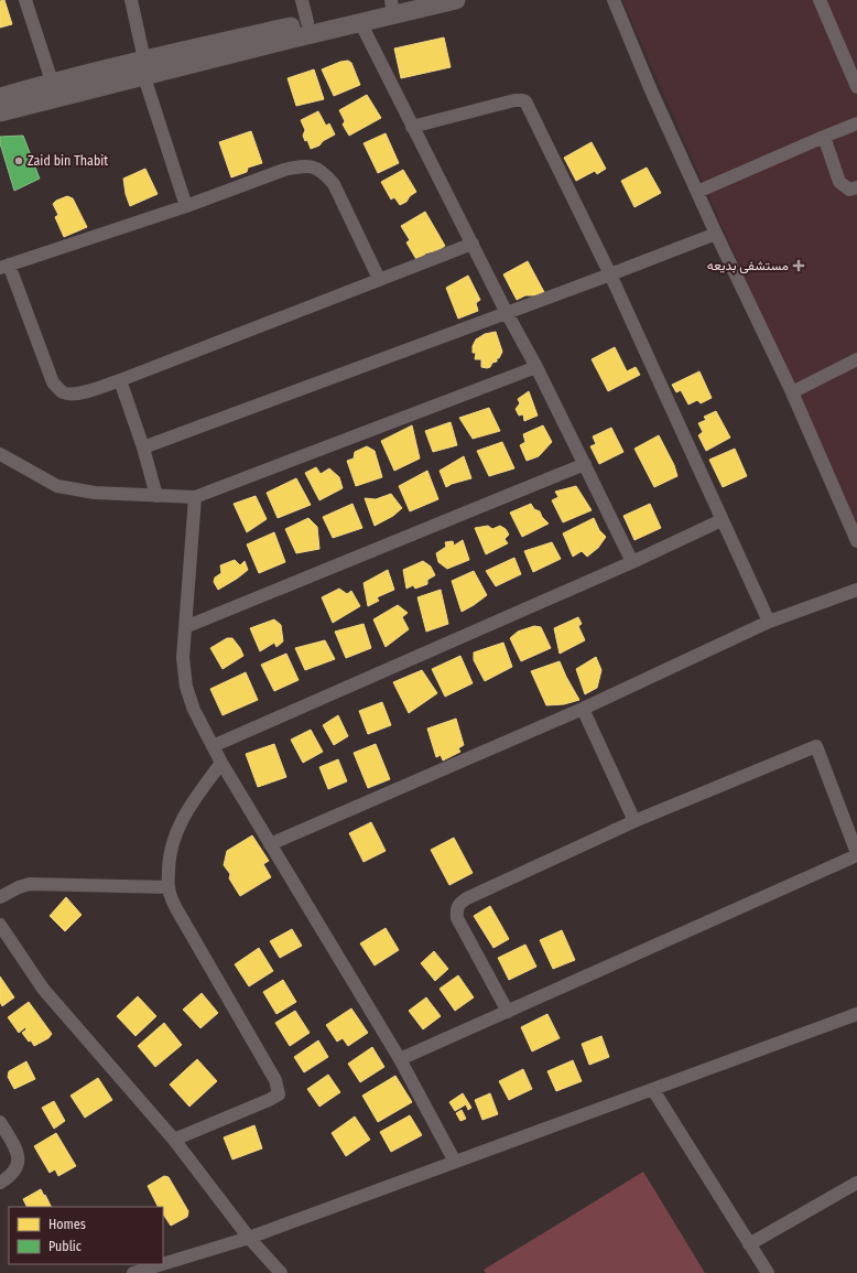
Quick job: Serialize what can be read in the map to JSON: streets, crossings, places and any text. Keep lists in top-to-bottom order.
{
  "places": {
    "other": ["Zaid bin Thabit"],
    "health": ["مستشفى بديعه"]
  },
  "legend": ["Homes", "Public"]
}
